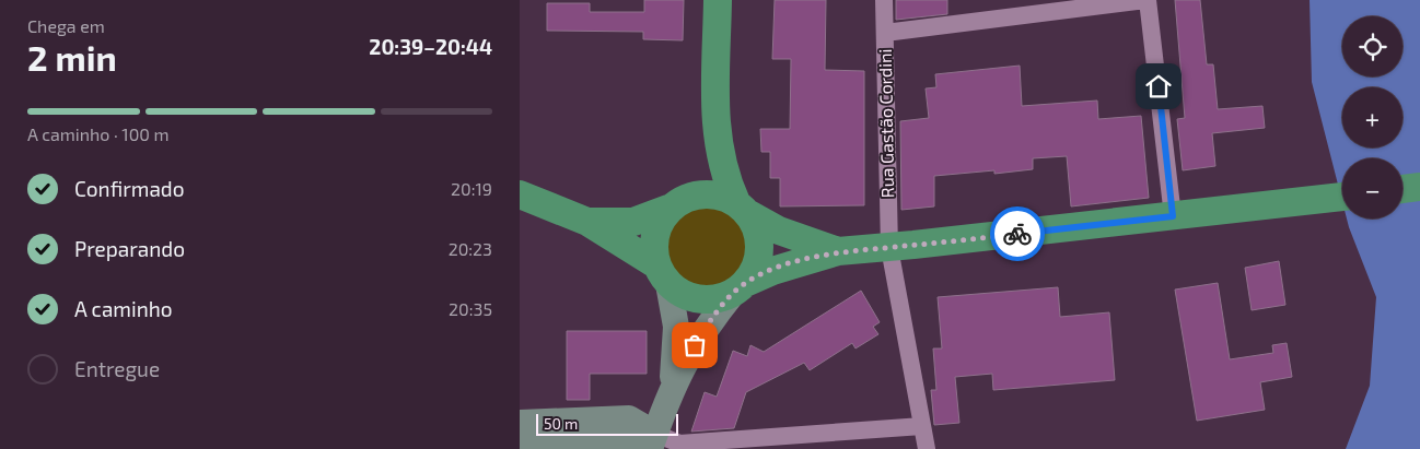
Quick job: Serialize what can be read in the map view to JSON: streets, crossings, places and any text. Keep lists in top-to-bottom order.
{
  "streets": {
    "street": ["Rua Gastão Cordini"]
  },
  "scale_bar": "50 m",
  "page": {
    "heading": ["2 min", "Chega em", "20:39–20:44"],
    "map_buttons": ["+", "−"],
    "bar": "A caminho · 100 m",
    "list": [
      ["Confirmado", "20:19"],
      ["Preparando", "20:23"],
      ["A caminho", "20:35"],
      "Entregue"
    ],
    "scale": "50 m"
  }
}
